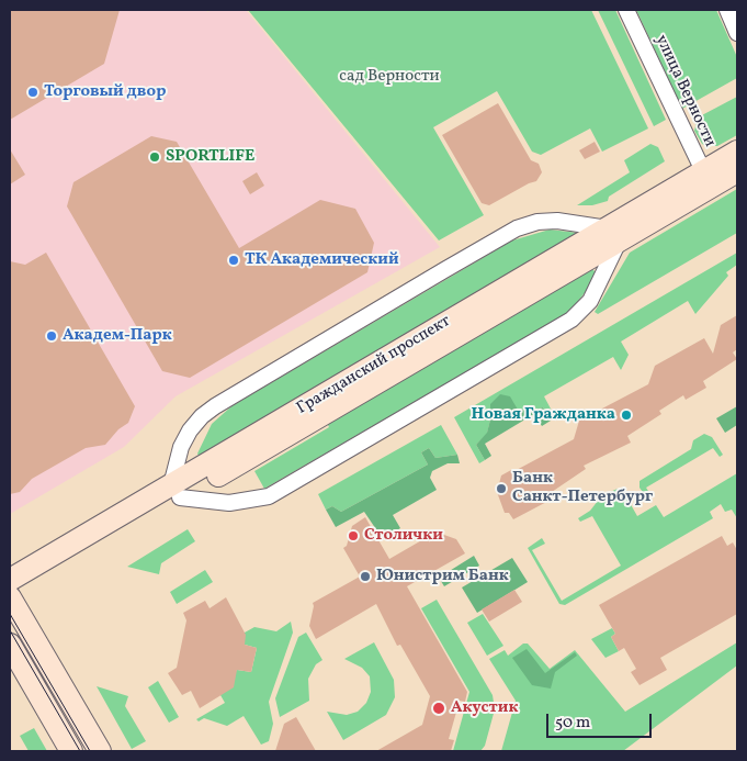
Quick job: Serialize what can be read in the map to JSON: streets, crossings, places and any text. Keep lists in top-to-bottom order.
{
  "streets": {
    "main road": ["Гражданский проспект"],
    "street": ["улица Верности"]
  },
  "crossings": [
    ["улица Верности", "Гражданский проспект"]
  ],
  "parks": ["сад Верности"],
  "places": [
    "Торговый двор",
    "SPORTLIFE",
    "ТК Академический",
    "Академ-Парк",
    "Новая Гражданка",
    "Банк Санкт-Петербург",
    "Столички",
    "Юнистрим Банк",
    "Акустик"
  ],
  "scale_bar": "50 m"
}
